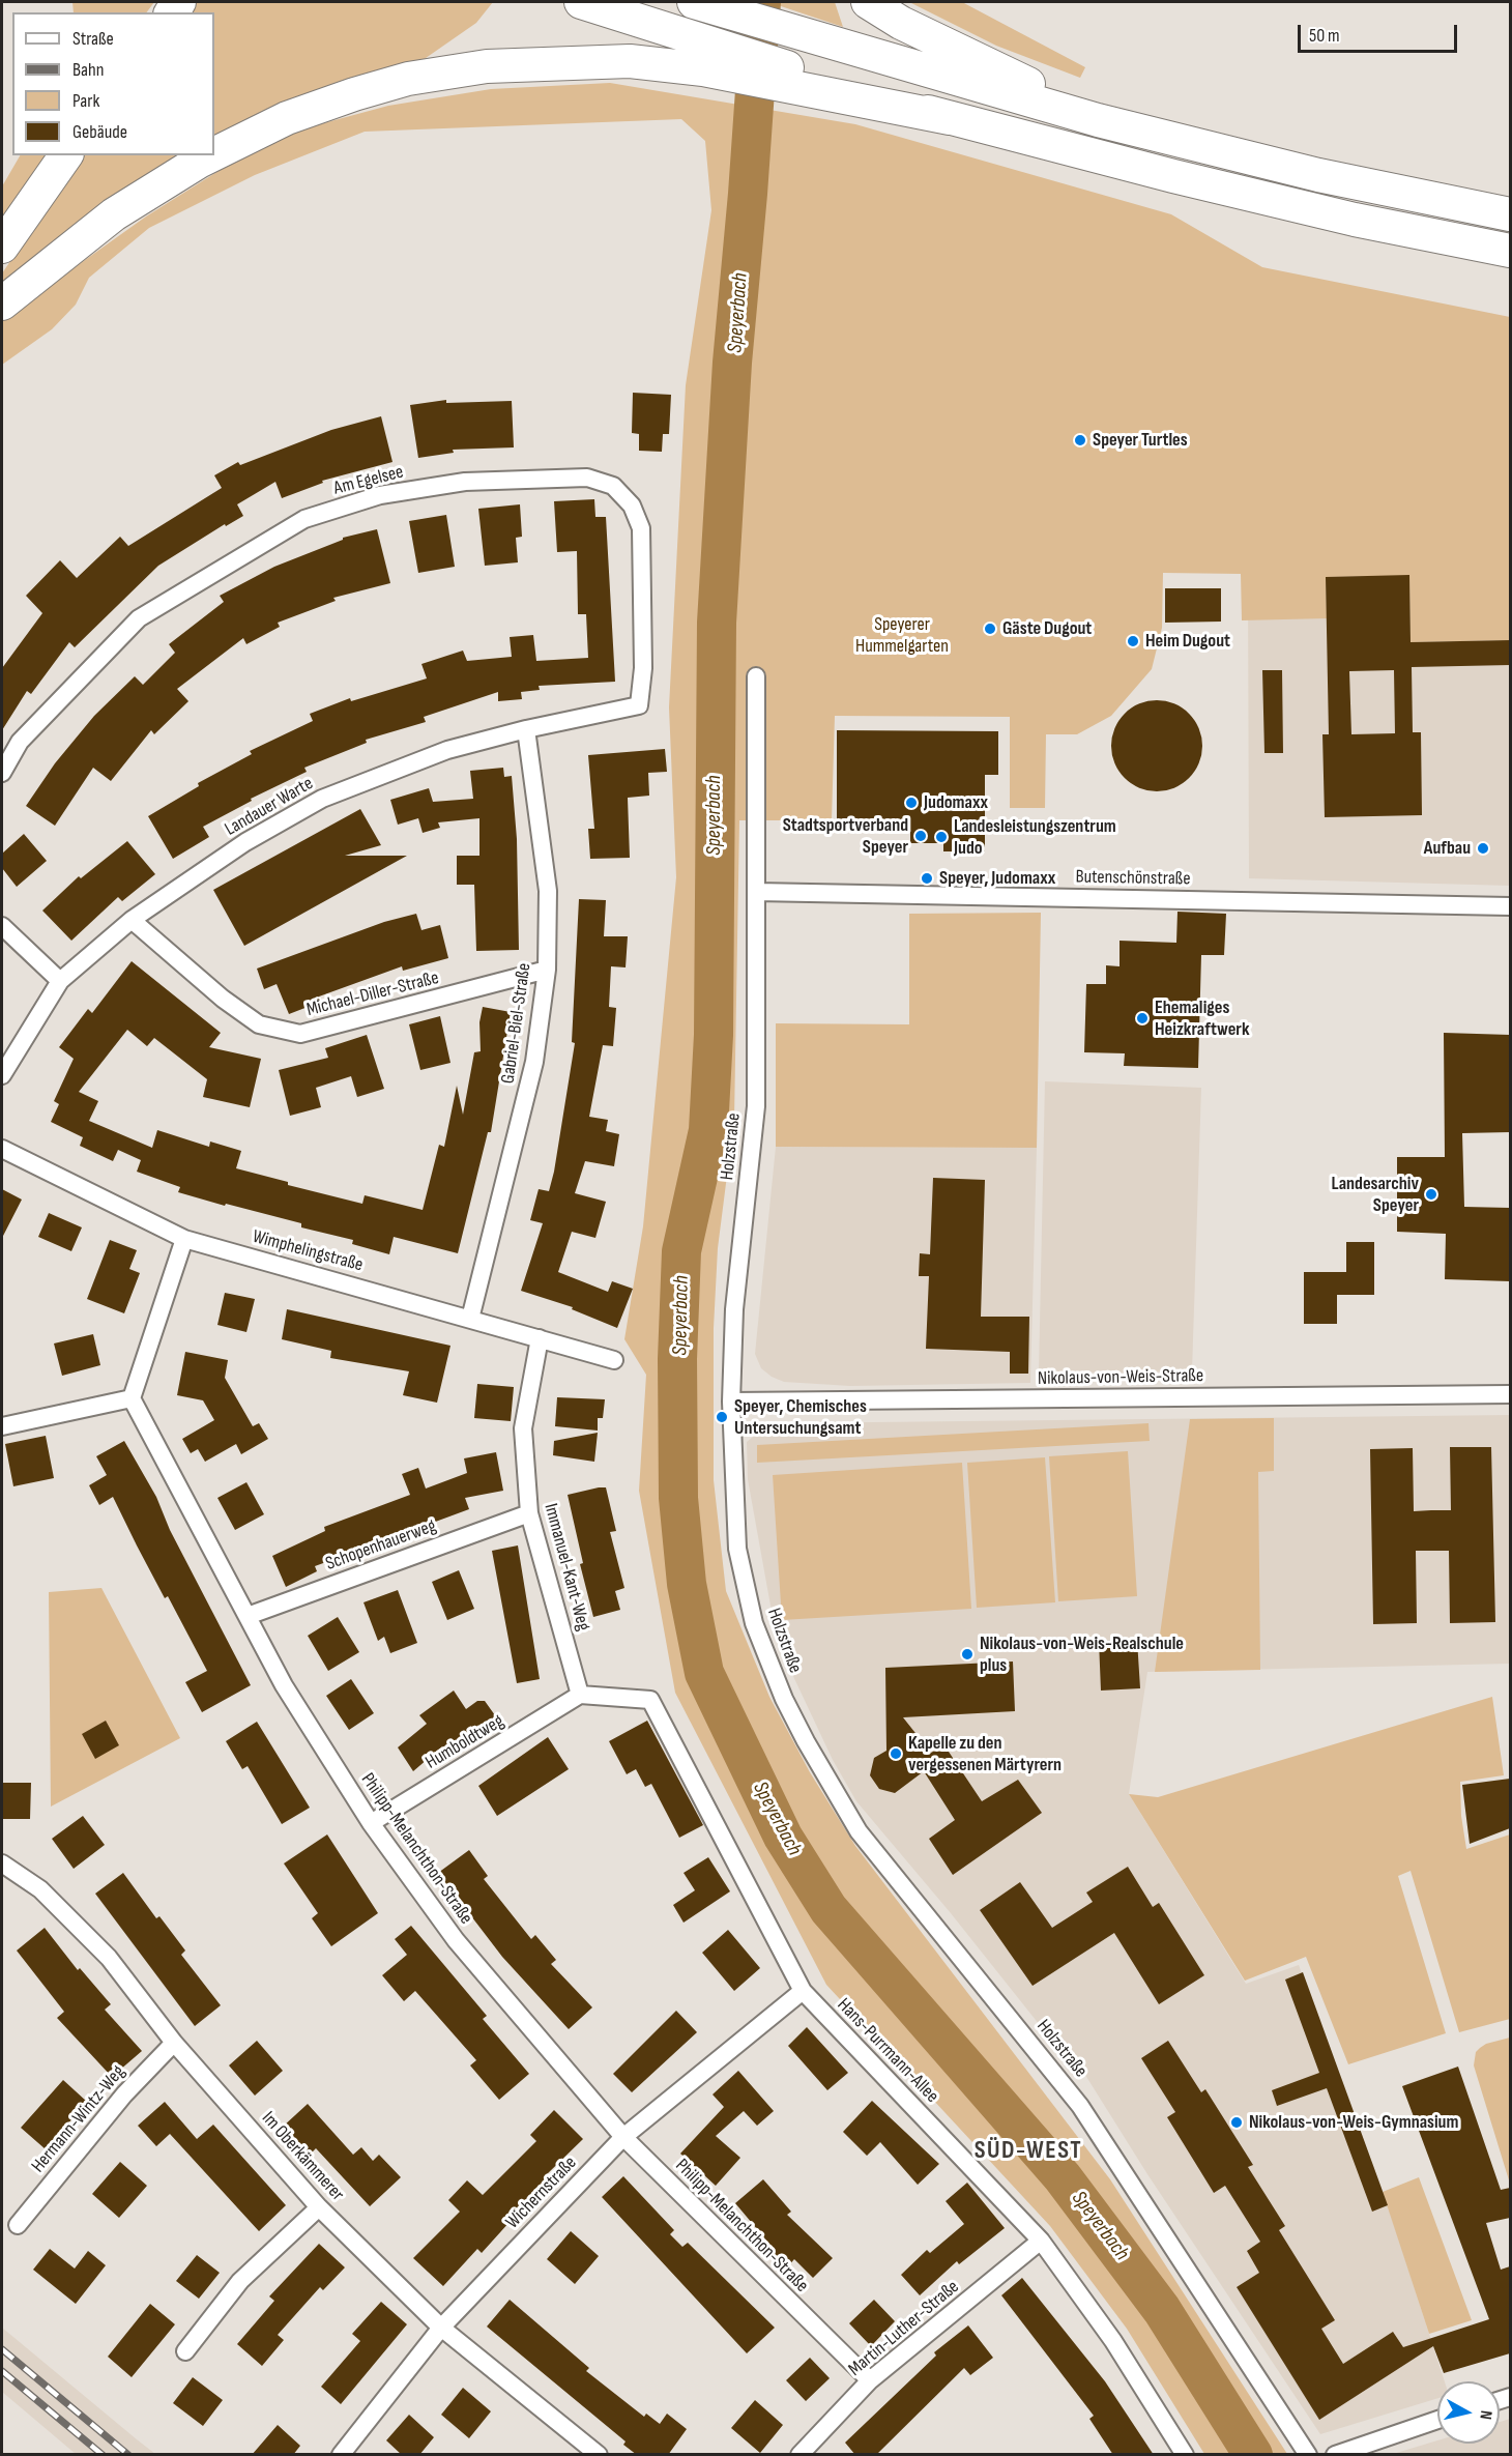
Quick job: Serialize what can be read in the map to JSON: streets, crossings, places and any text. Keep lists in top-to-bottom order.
{
  "streets": {
    "street": [
      "Am Egelsee",
      "Landauer Warte",
      "Butenschönstraße",
      "Michael-Diller-Straße",
      "Gabriel-Biel-Straße",
      "Holzstraße",
      "Wimphelingstraße",
      "Nikolaus-von-Weis-Straße",
      "Schopenhauerweg",
      "Immanuel-Kant-Weg",
      "Humboldtweg",
      "Philipp-Melanchthon-Straße",
      "Hans-Purrmann-Allee",
      "Hermann-Wintz-Weg",
      "Im Oberkämmerer",
      "Wichernstraße",
      "Martin-Luther-Straße"
    ]
  },
  "crossings": [
    ["Am Egelsee", "Landauer Warte"],
    ["Landauer Warte", "Michael-Diller-Straße"],
    ["Landauer Warte", "Gabriel-Biel-Straße"],
    ["Butenschönstraße", "Holzstraße"],
    ["Michael-Diller-Straße", "Gabriel-Biel-Straße"],
    ["Gabriel-Biel-Straße", "Wimphelingstraße"],
    ["Holzstraße", "Nikolaus-von-Weis-Straße"],
    ["Wimphelingstraße", "Immanuel-Kant-Weg"],
    ["Schopenhauerweg", "Immanuel-Kant-Weg"],
    ["Schopenhauerweg", "Philipp-Melanchthon-Straße"],
    ["Immanuel-Kant-Weg", "Humboldtweg"],
    ["Immanuel-Kant-Weg", "Hans-Purrmann-Allee"],
    ["Humboldtweg", "Philipp-Melanchthon-Straße"],
    ["Humboldtweg", "Hans-Purrmann-Allee"],
    ["Philipp-Melanchthon-Straße", "Wichernstraße"],
    ["Philipp-Melanchthon-Straße", "Martin-Luther-Straße"],
    ["Hans-Purrmann-Allee", "Wichernstraße"],
    ["Hans-Purrmann-Allee", "Martin-Luther-Straße"],
    ["Hermann-Wintz-Weg", "Im Oberkämmerer"],
    ["Im Oberkämmerer", "Wichernstraße"]
  ],
  "districts": ["SÜD-WEST"],
  "water": ["Speyerbach"],
  "parks": ["Speyerer Hummelgarten"],
  "places": [
    "Speyer Turtles",
    "Gäste Dugout",
    "Heim Dugout",
    "Judomaxx",
    "Stadtsportverband Speyer",
    "Landesleistungszentrum Judo",
    "Aufbau",
    "Speyer, Judomaxx",
    "Ehemaliges Heizkraftwerk",
    "Landesarchiv Speyer",
    "Speyer, Chemisches Untersuchungsamt",
    "Nikolaus-von-Weis-Realschule plus",
    "Kapelle zu den vergessenen Märtyrern",
    "Nikolaus-von-Weis-Gymnasium"
  ],
  "legend": [
    "Straße",
    "Bahn",
    "Park",
    "Gebäude"
  ],
  "scale_bar": "50 m",
  "north": "right"
}
